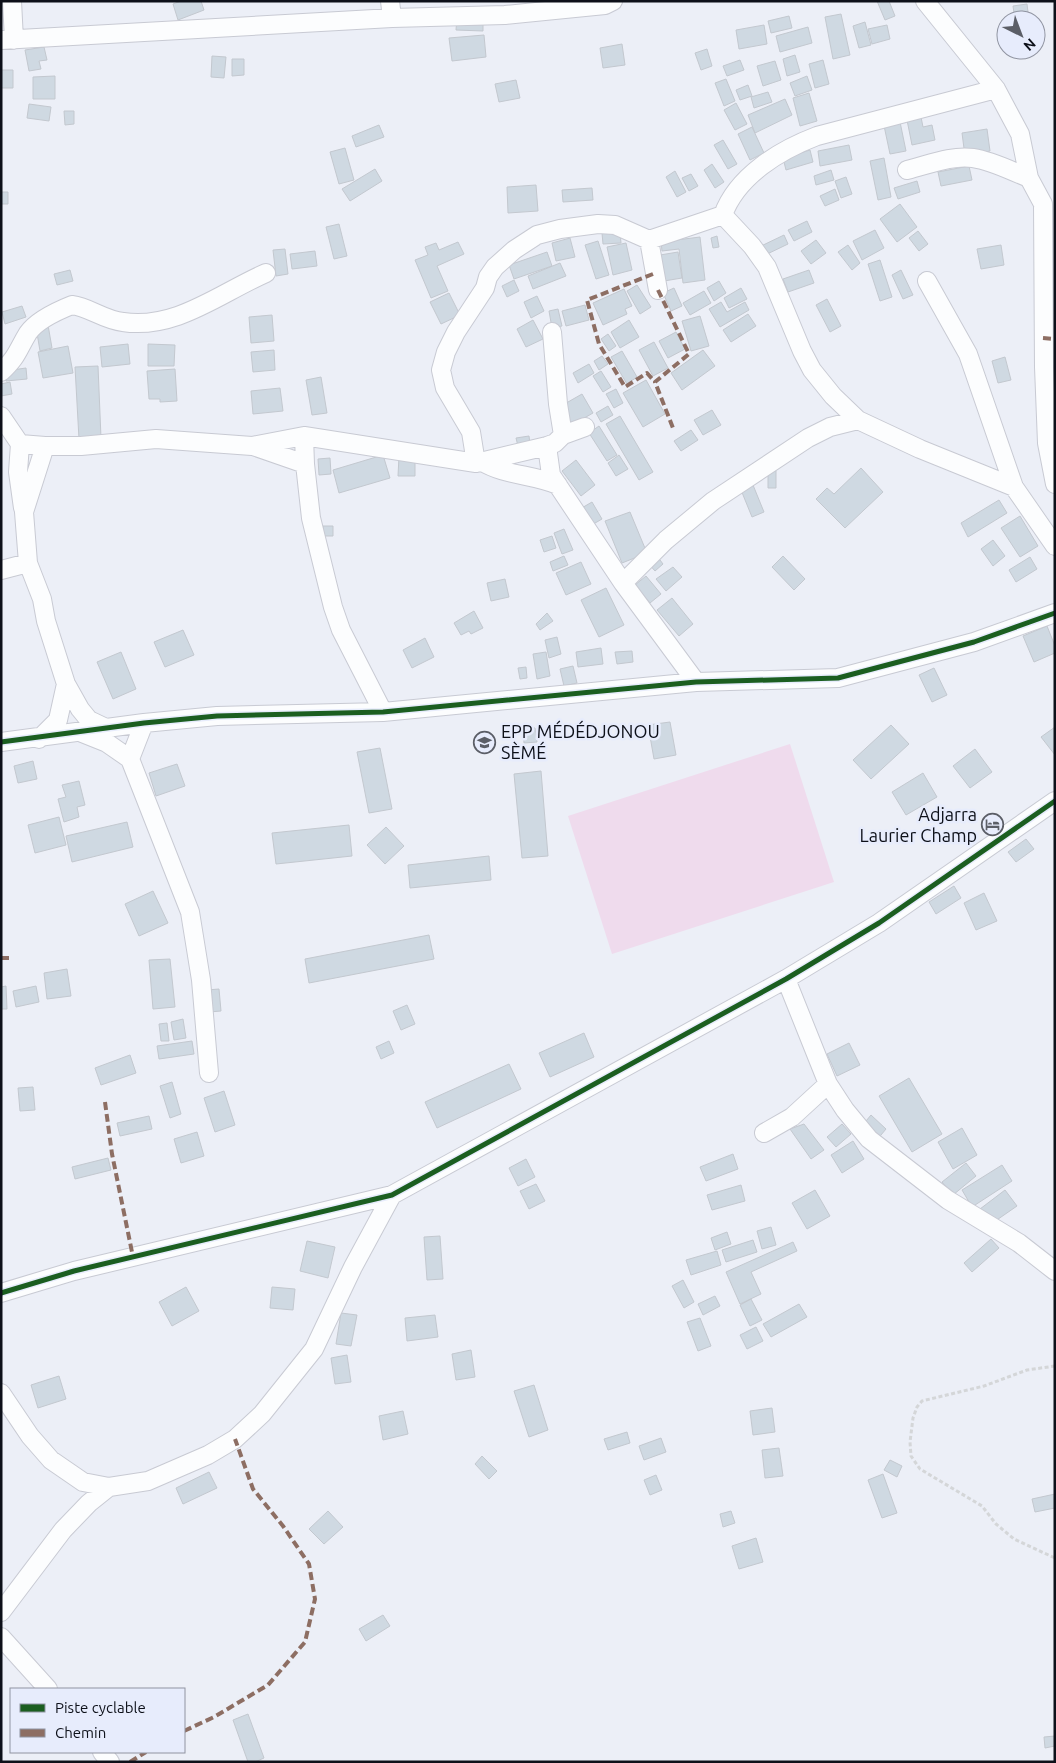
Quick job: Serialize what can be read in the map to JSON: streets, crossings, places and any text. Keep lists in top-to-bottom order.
{
  "places": {
    "school or university": ["EPP MÉDÉDJONOU SÈMÉ"],
    "hotel": ["Adjarra Laurier Champ"]
  },
  "legend": ["Piste cyclable", "Chemin"],
  "north": "bottom right"
}
